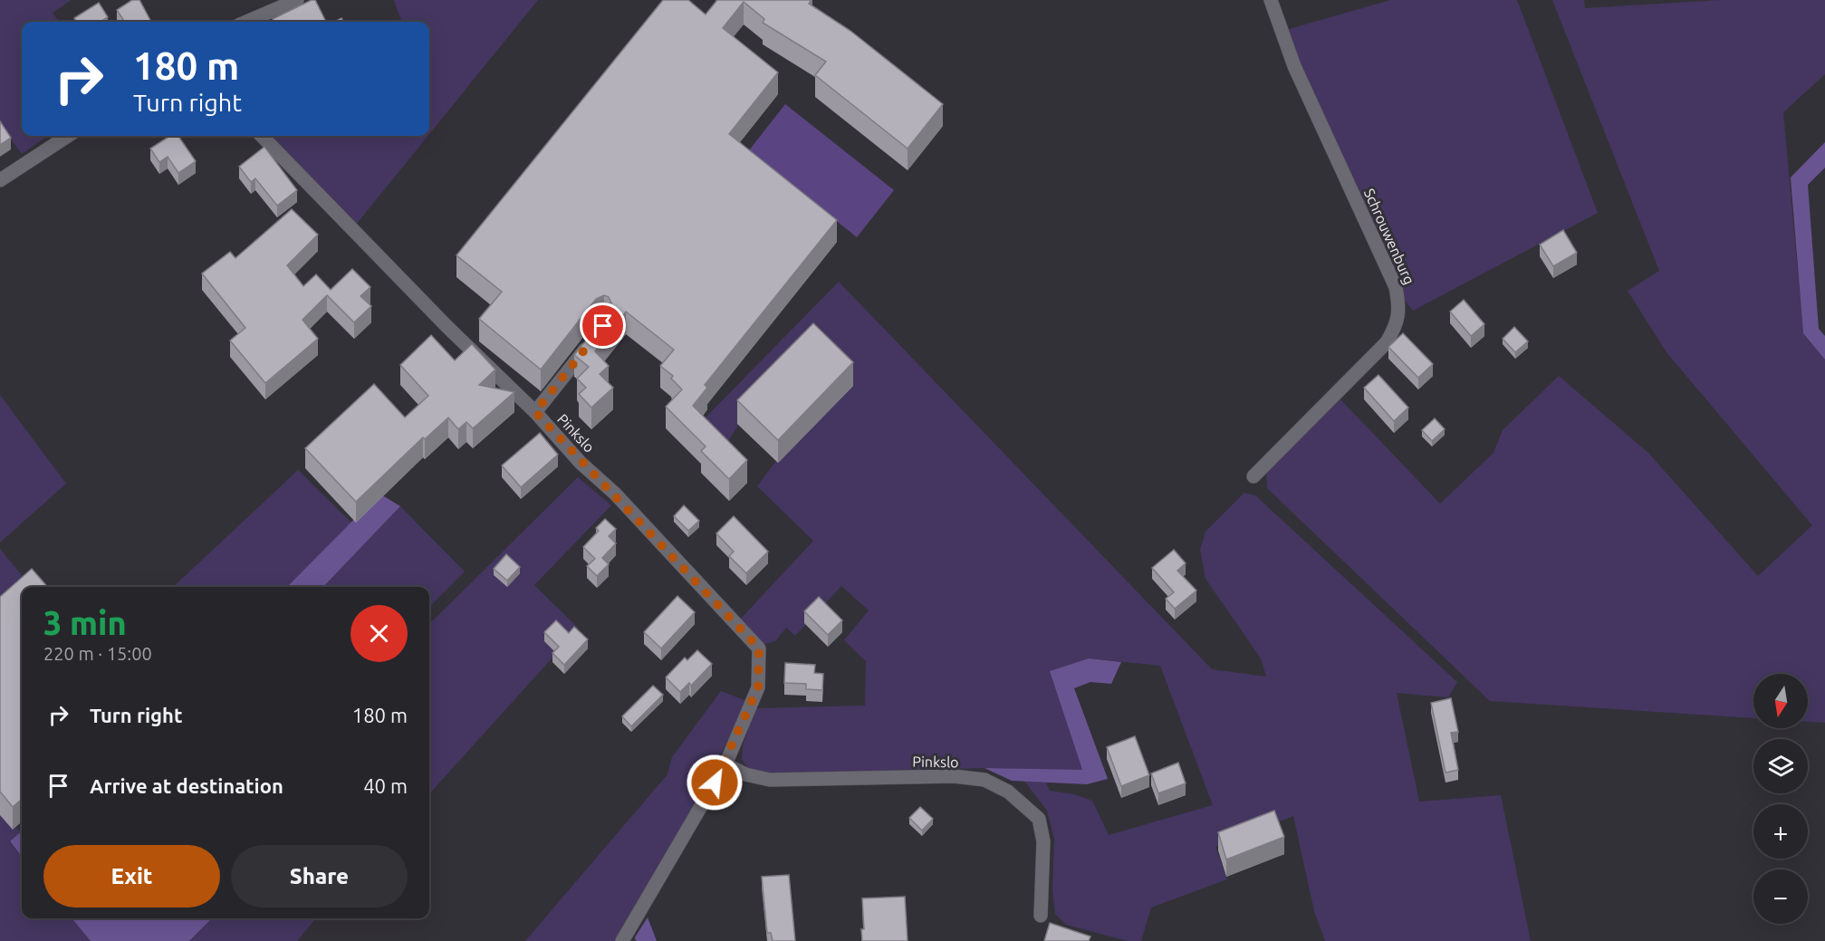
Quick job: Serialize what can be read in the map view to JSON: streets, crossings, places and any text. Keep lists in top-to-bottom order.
{
  "streets": {
    "street": ["Schrouwenburg", "Pinkslo"]
  },
  "north": "bottom",
  "page": {
    "turn": ["180 m", "Turn right"],
    "heading": ["3 min", "220 m · 15:00"],
    "map_buttons": ["+", "−"],
    "list": [
      {
        "name": "Turn right",
        "value": "180 m"
      },
      {
        "name": "Arrive at destination",
        "value": "40 m"
      }
    ],
    "buttons": ["Exit", "Share"]
  }
}
